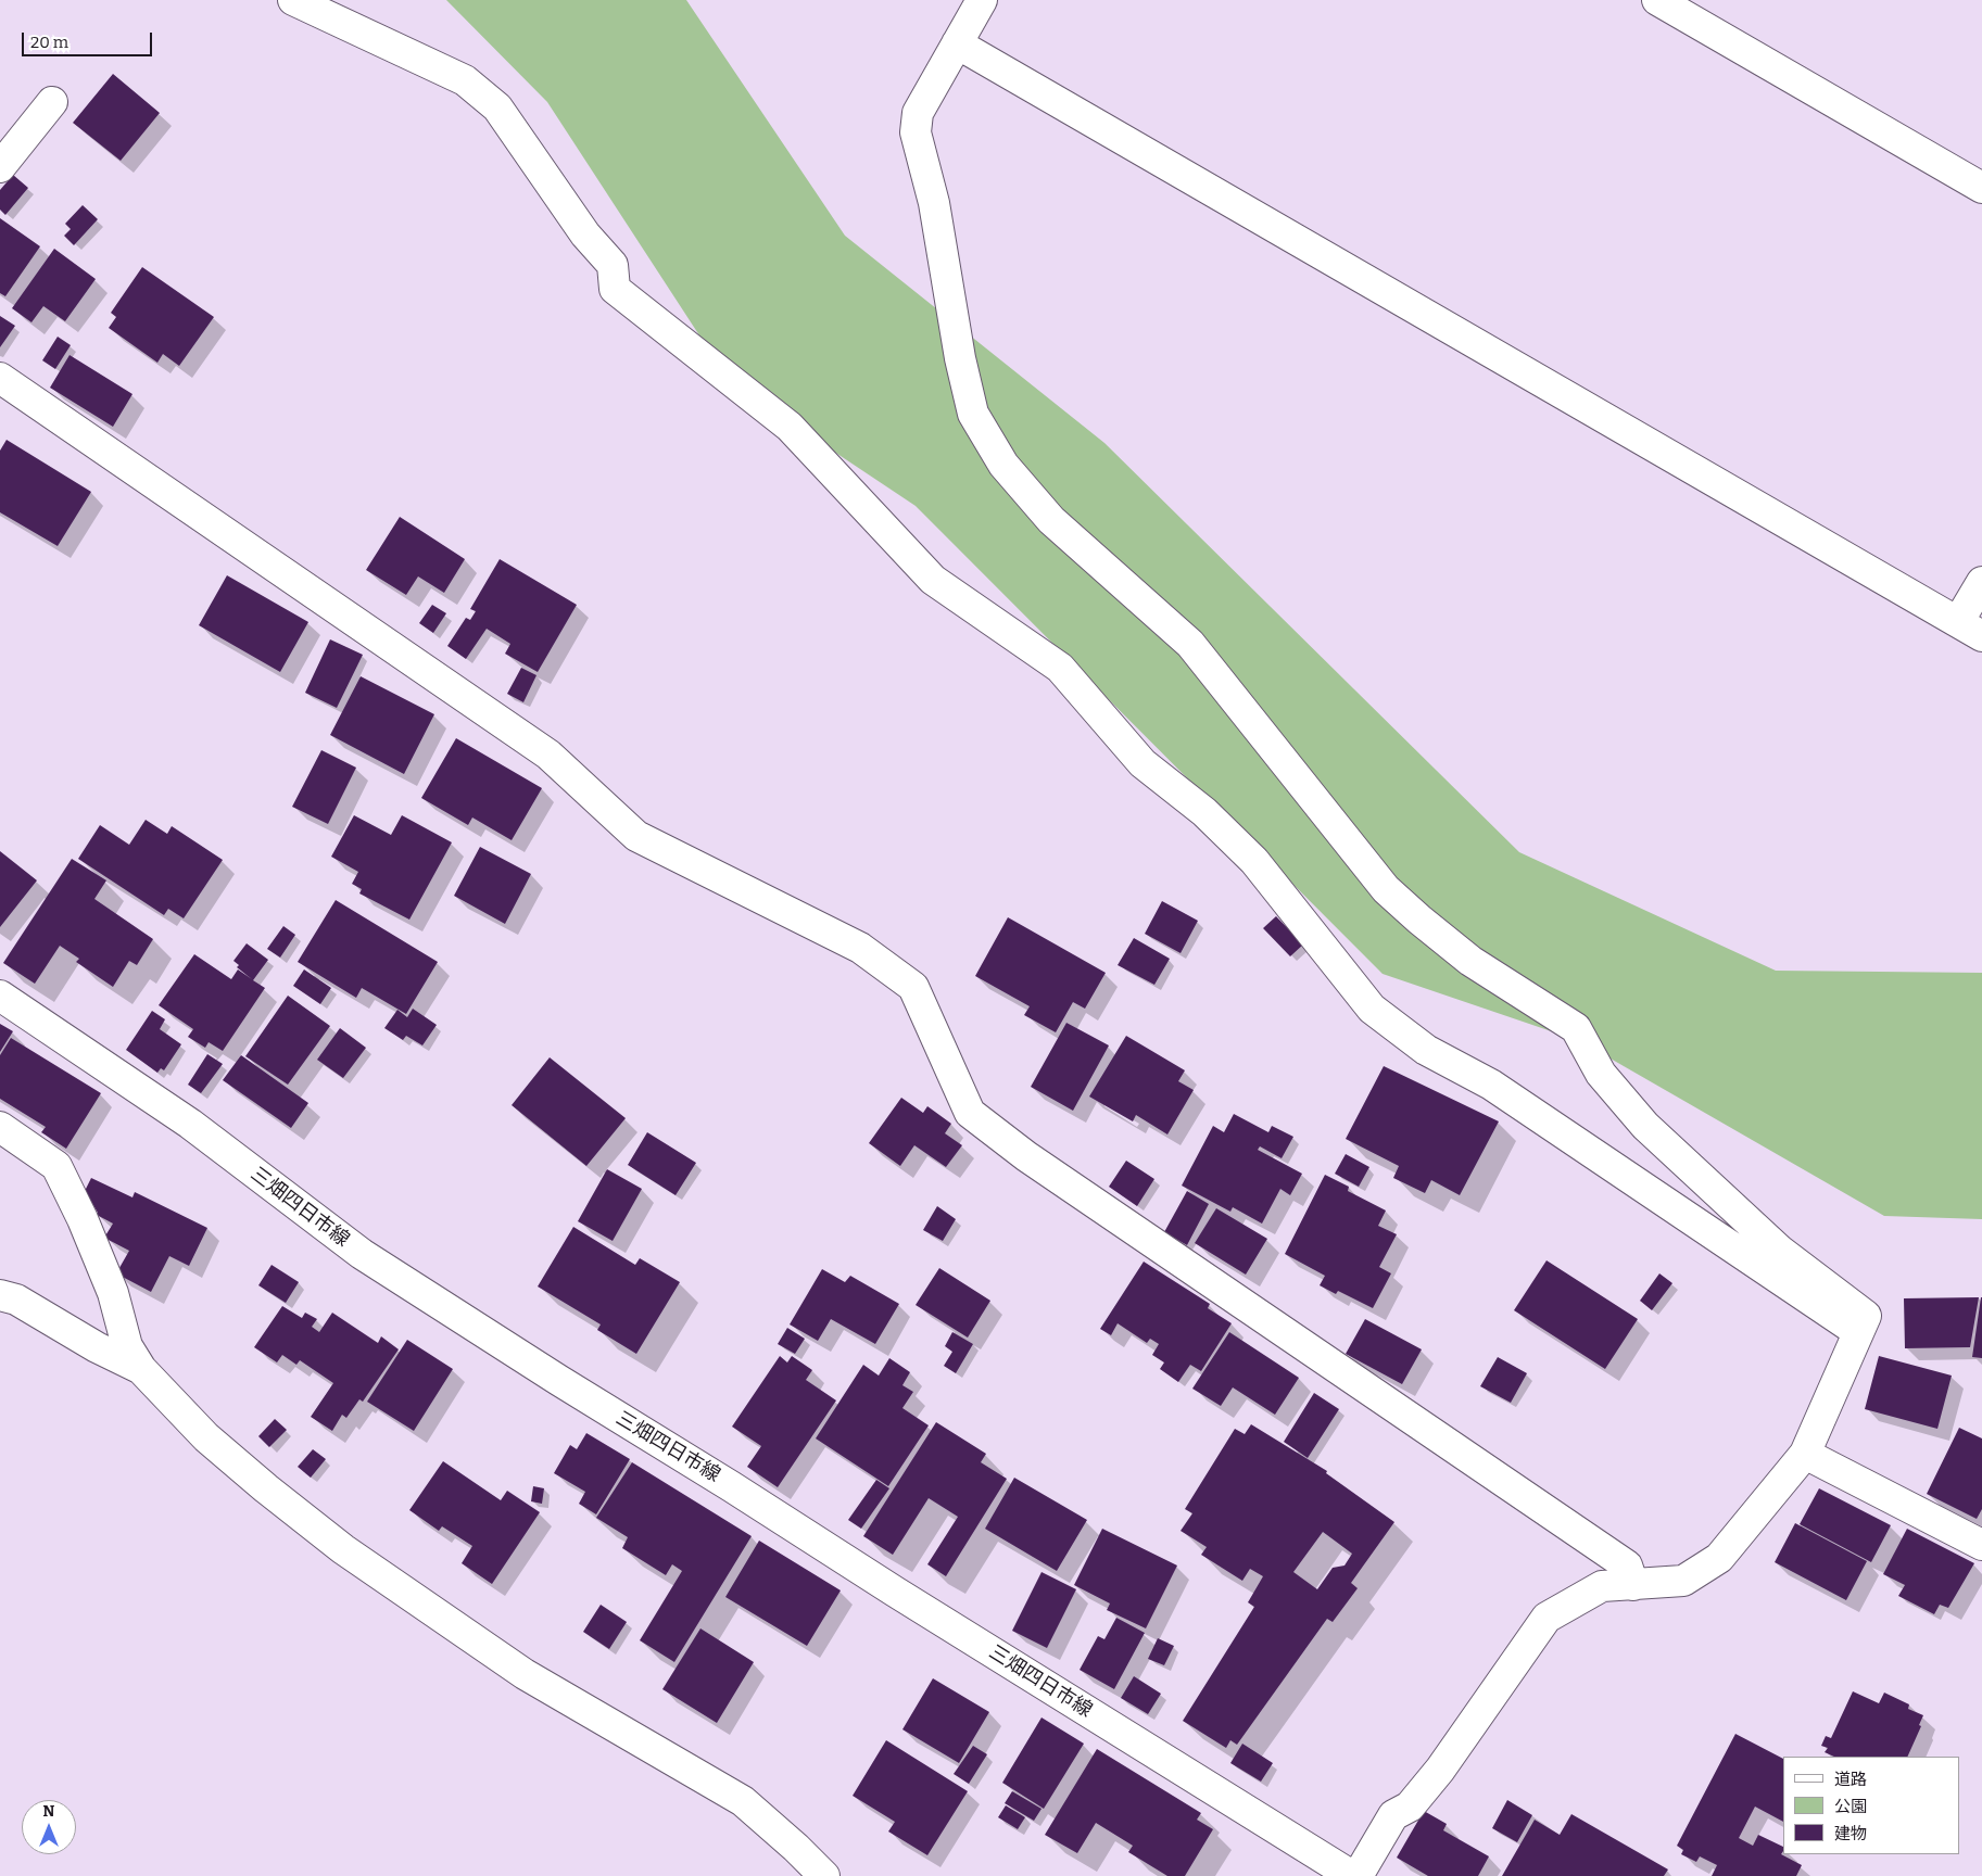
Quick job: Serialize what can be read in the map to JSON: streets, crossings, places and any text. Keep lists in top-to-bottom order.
{
  "streets": {
    "street": ["三畑四日市線"]
  },
  "legend": ["道路", "公園", "建物"],
  "scale_bar": "20 m",
  "north": "top"
}
